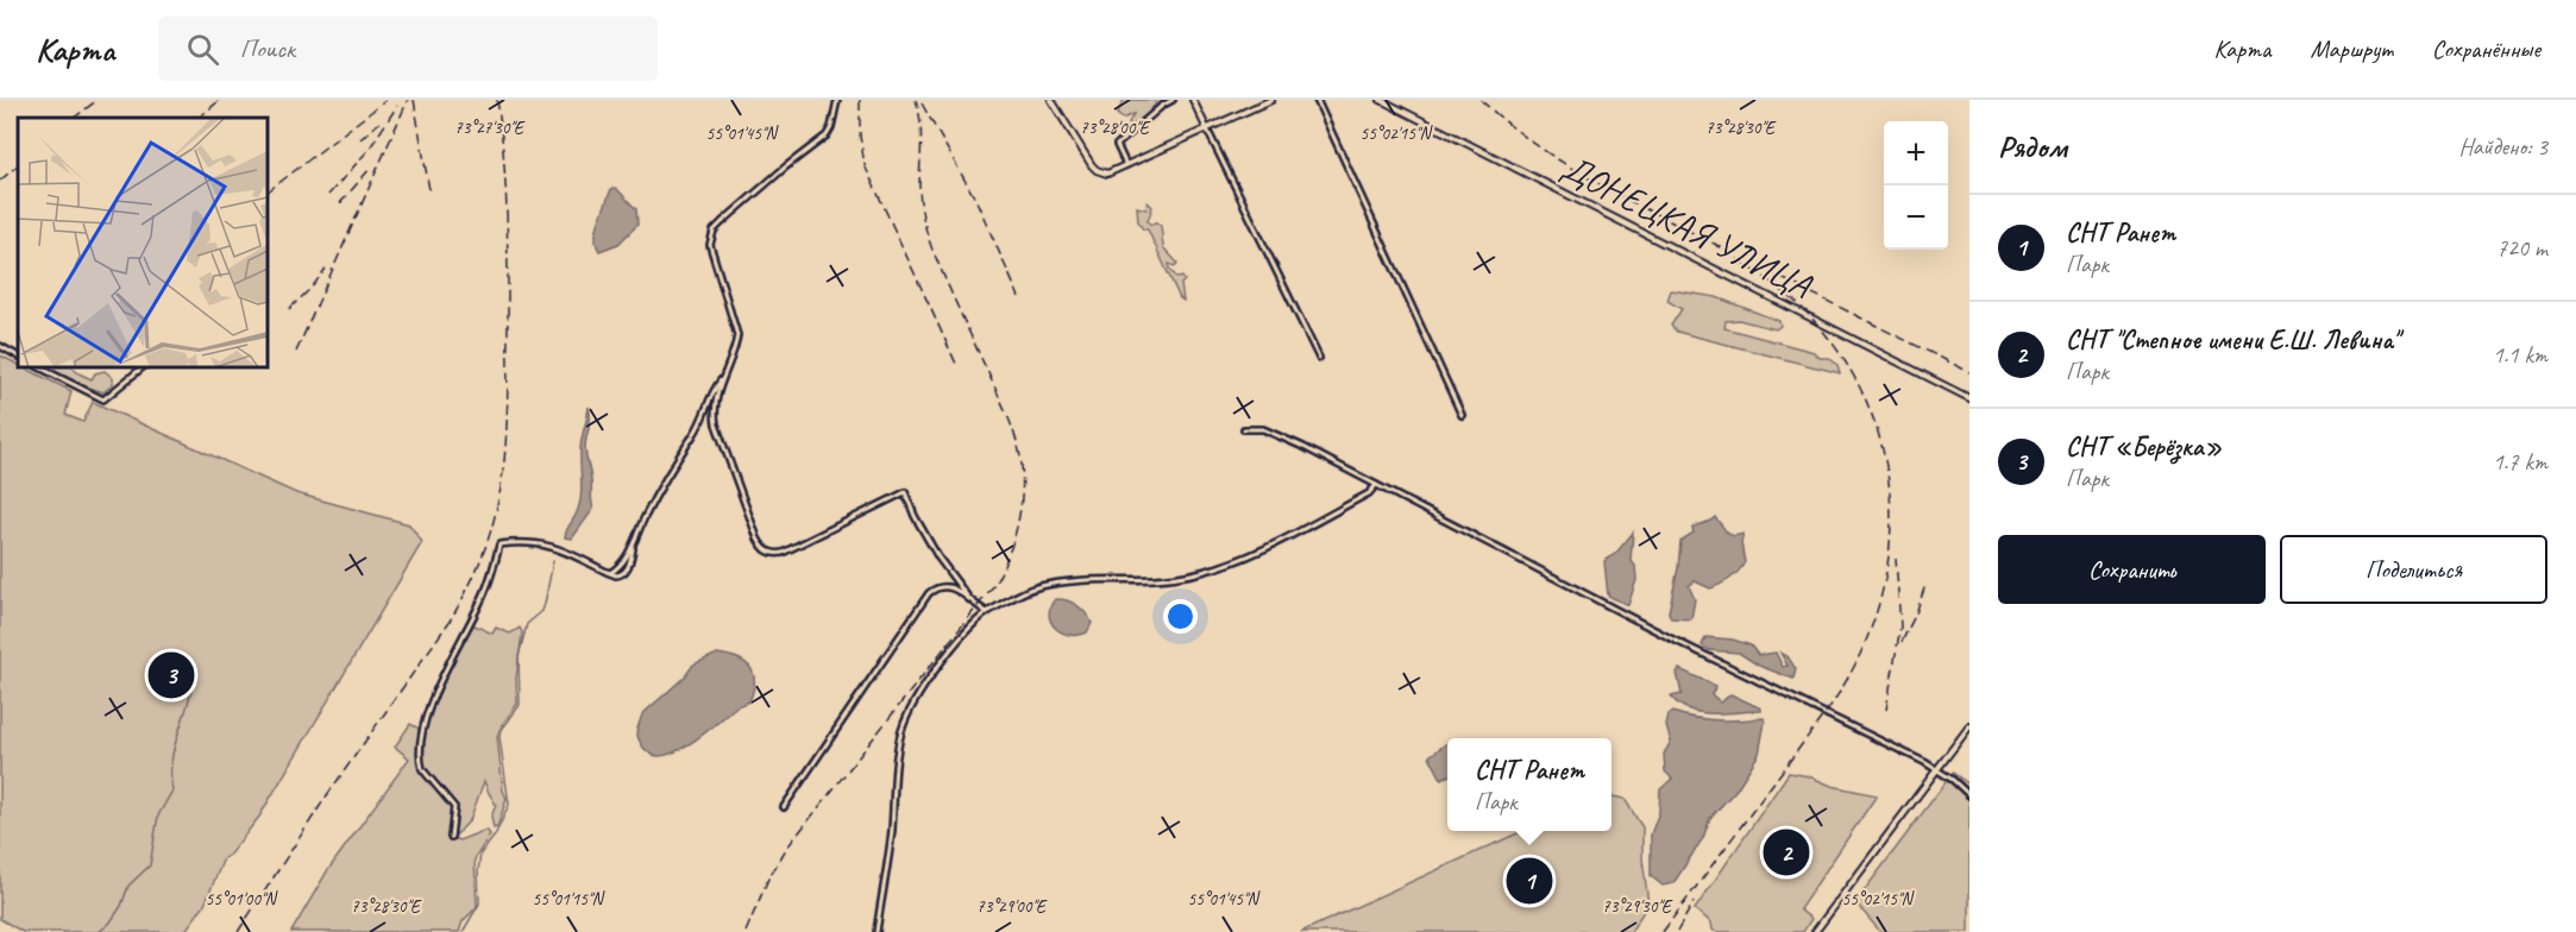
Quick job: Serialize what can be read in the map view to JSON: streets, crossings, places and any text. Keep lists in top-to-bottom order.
{
  "streets": {
    "main road": ["ДОНЕЦКАЯ УЛИЦА"]
  },
  "page": {
    "header": "Карта",
    "search": "Поиск",
    "nav": ["Карта", "Маршрут", "Сохранённые"],
    "heading": ["Рядом", "Найдено: 3"],
    "map_buttons": ["+", "−"],
    "list": [
      {
        "mark": "1",
        "name": "СНТ Ранет",
        "note": "Парк",
        "value": "720 m"
      },
      {
        "mark": "2",
        "name": "СНТ \"Степное имени Е.Ш. Левина\"",
        "note": "Парк",
        "value": "1.1 km"
      },
      {
        "mark": "3",
        "name": "СНТ «Берёзка»",
        "note": "Парк",
        "value": "1.7 km"
      }
    ],
    "buttons": ["Сохранить", "Поделиться"],
    "pins": ["3", "2", "1"],
    "popup": ["СНТ Ранет", "Парк"]
  },
  "coordinates": [
    "73°27'30\"E",
    "73°28'00\"E",
    "73°28'30\"E",
    "55°02'15\"N",
    "55°01'45\"N",
    "55°01'00\"N",
    "55°01'15\"N",
    "73°29'00\"E",
    "73°29'30\"E"
  ]
}
